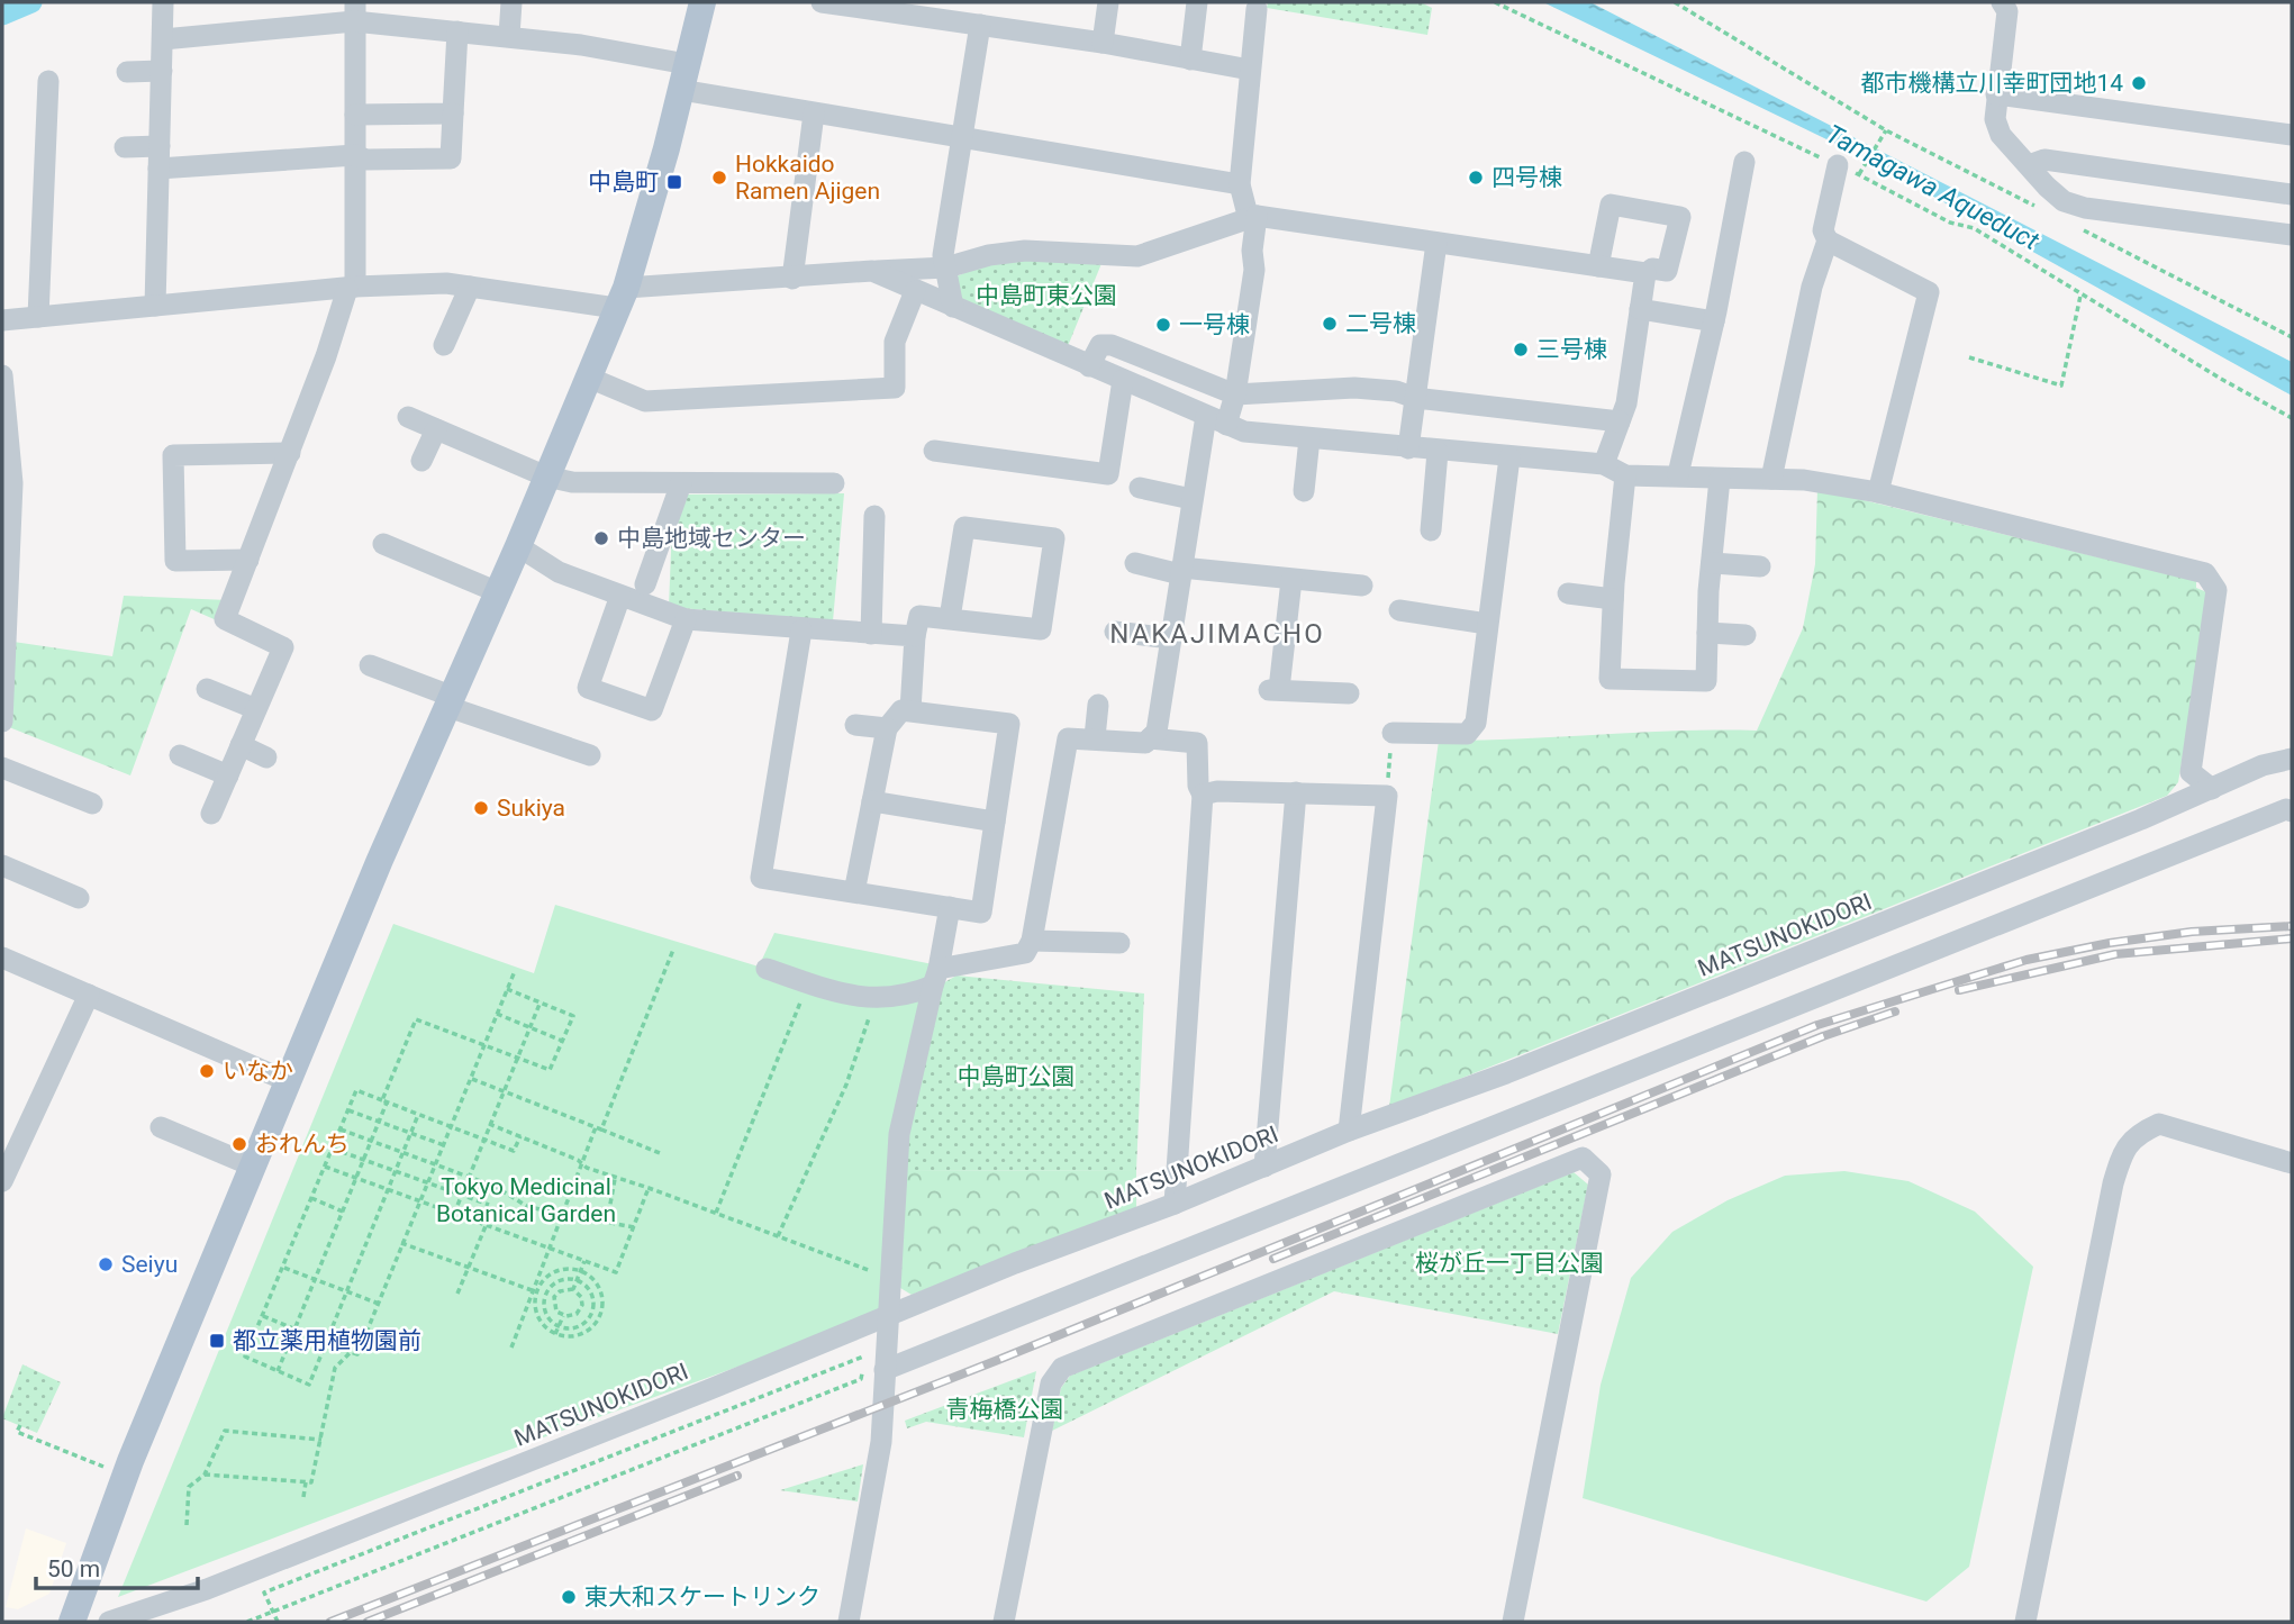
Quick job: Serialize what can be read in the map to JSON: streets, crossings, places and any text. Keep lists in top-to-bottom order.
{
  "streets": {
    "street": ["MATSUNOKIDORI"]
  },
  "districts": ["NAKAJIMACHO"],
  "water": ["Tamagawa Aqueduct"],
  "parks": [
    "中島町東公園",
    "中島町公園",
    "Tokyo Medicinal Botanical Garden",
    "桜が丘一丁目公園",
    "青梅橋公園"
  ],
  "places": {
    "other": [
      "都市機構立川幸町団地14",
      "Hokkaido Ramen Ajigen",
      "四号棟",
      "二号棟",
      "一号棟",
      "三号棟",
      "中島地域センター",
      "Sukiya",
      "いなか",
      "おれんち",
      "Seiyu",
      "東大和スケートリンク"
    ],
    "transit": ["中島町", "都立薬用植物園前"]
  },
  "scale_bar": "50 m"
}
